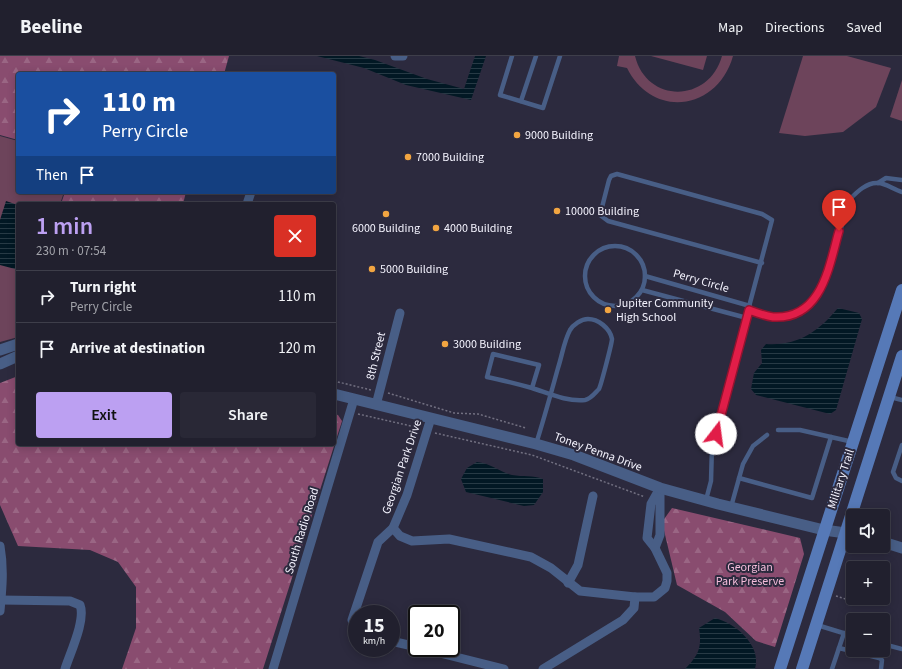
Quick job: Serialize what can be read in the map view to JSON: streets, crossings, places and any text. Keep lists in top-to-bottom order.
{
  "streets": {
    "main road": ["Military Trail"],
    "street": [
      "8th Street",
      "Toney Penna Drive",
      "Georgian Park Drive",
      "South Radio Road"
    ],
    "lane": ["Perry Circle"]
  },
  "crossings": [
    ["8th Street", "Toney Penna Drive"],
    ["Toney Penna Drive", "Georgian Park Drive"],
    ["Toney Penna Drive", "Military Trail"],
    ["Toney Penna Drive", "South Radio Road"]
  ],
  "parks": ["Georgian Park Preserve"],
  "places": [
    "9000 Building",
    "7000 Building",
    "10000 Building",
    "6000 Building",
    "4000 Building",
    "5000 Building",
    "Jupiter Community High School",
    "3000 Building"
  ],
  "page": {
    "header": "Beeline",
    "nav": ["Map", "Directions", "Saved"],
    "turn": ["110 m", "Perry Circle"],
    "then": "Then",
    "heading": ["1 min", "230 m · 07:54"],
    "list": [
      {
        "name": "Turn right",
        "note": "Perry Circle",
        "value": "110 m"
      },
      {
        "name": "Arrive at destination",
        "value": "120 m"
      }
    ],
    "buttons": ["Exit", "Share"],
    "map_buttons": ["+", "−"],
    "speed": "15 km/h",
    "limit": "20"
  }
}
